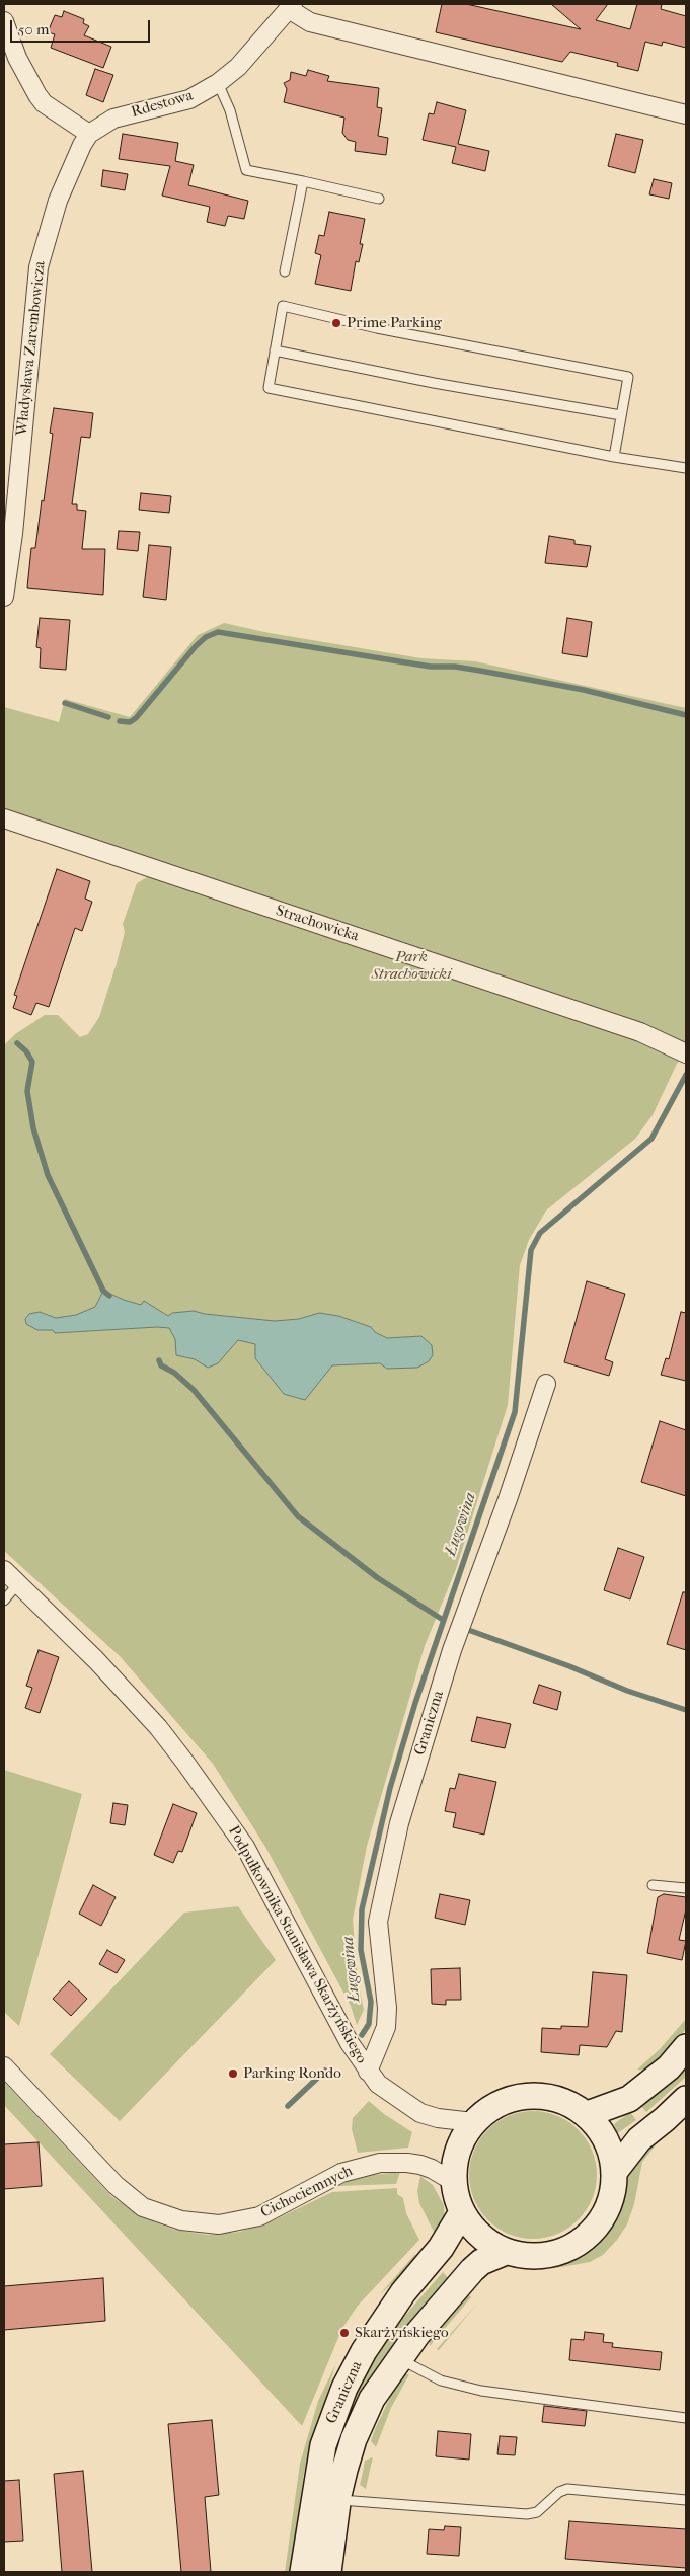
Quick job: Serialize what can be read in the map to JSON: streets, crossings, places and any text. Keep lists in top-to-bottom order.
{
  "streets": {
    "main road": ["Graniczna"],
    "street": [
      "Rdestowa",
      "Władysława Zarembowicza",
      "Strachowicka",
      "Podpułkownika Stanisława Skarżyńskiego",
      "Cichociemnych"
    ]
  },
  "crossings": [
    ["Rdestowa", "Władysława Zarembowicza"],
    ["Graniczna", "Podpułkownika Stanisława Skarżyńskiego"],
    ["Graniczna", "Cichociemnych"],
    ["Podpułkownika Stanisława Skarżyńskiego", "Cichociemnych"]
  ],
  "water": ["Ługowina"],
  "parks": ["Park Strachowicki"],
  "places": ["Prime Parking", "Parking Rondo", "Skarżyńskiego"],
  "scale_bar": "50 m"
}
